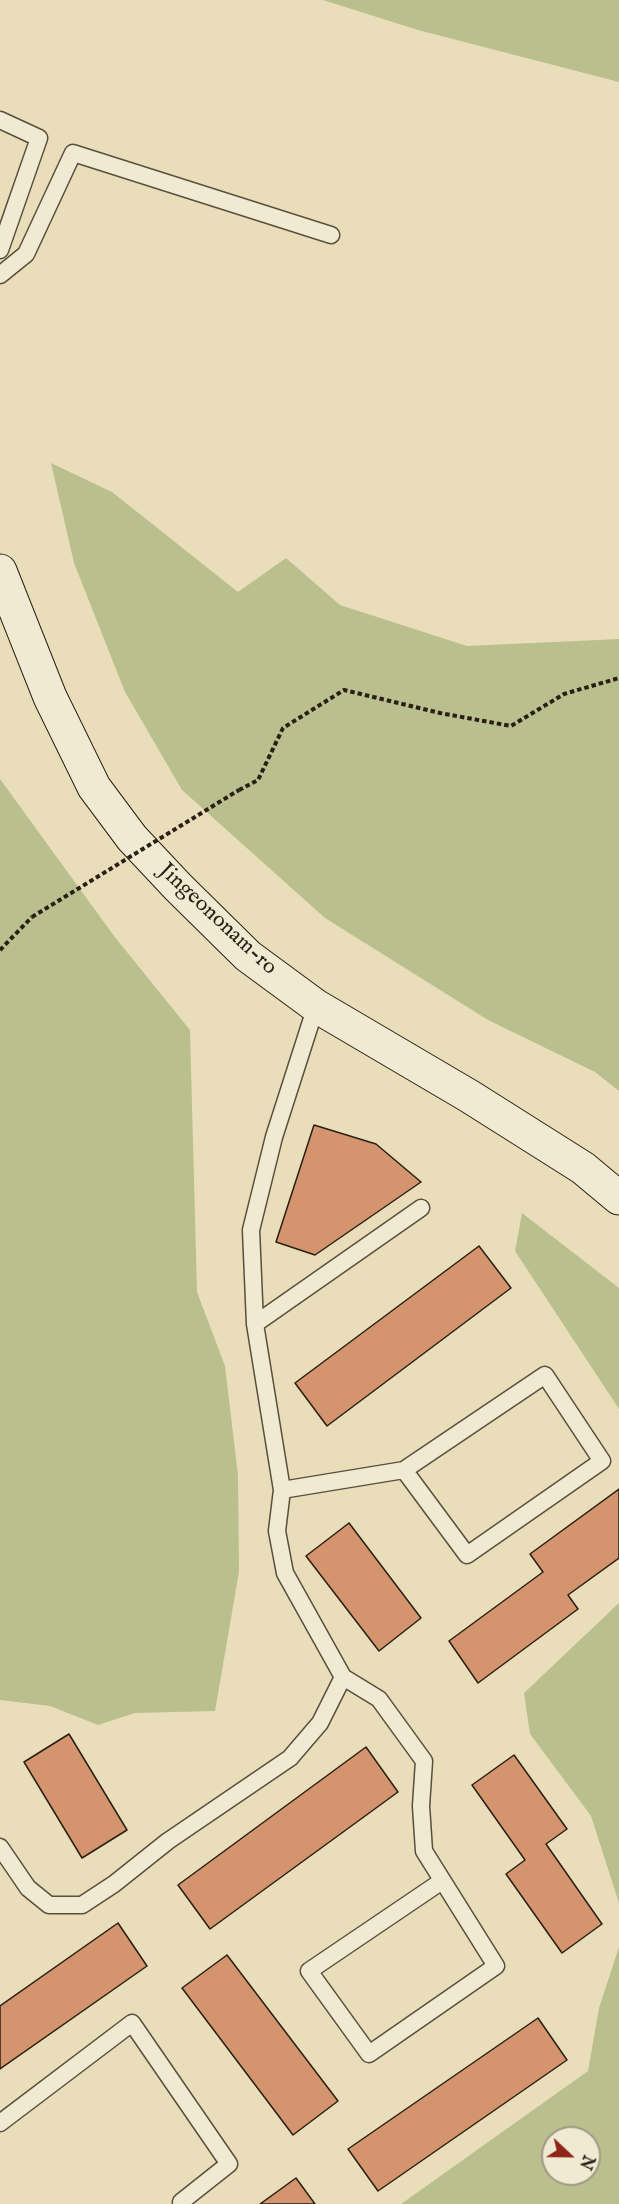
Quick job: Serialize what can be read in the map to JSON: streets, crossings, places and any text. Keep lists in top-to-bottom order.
{
  "streets": {
    "main road": ["Jingeononam-ro"]
  },
  "north": "right"
}
